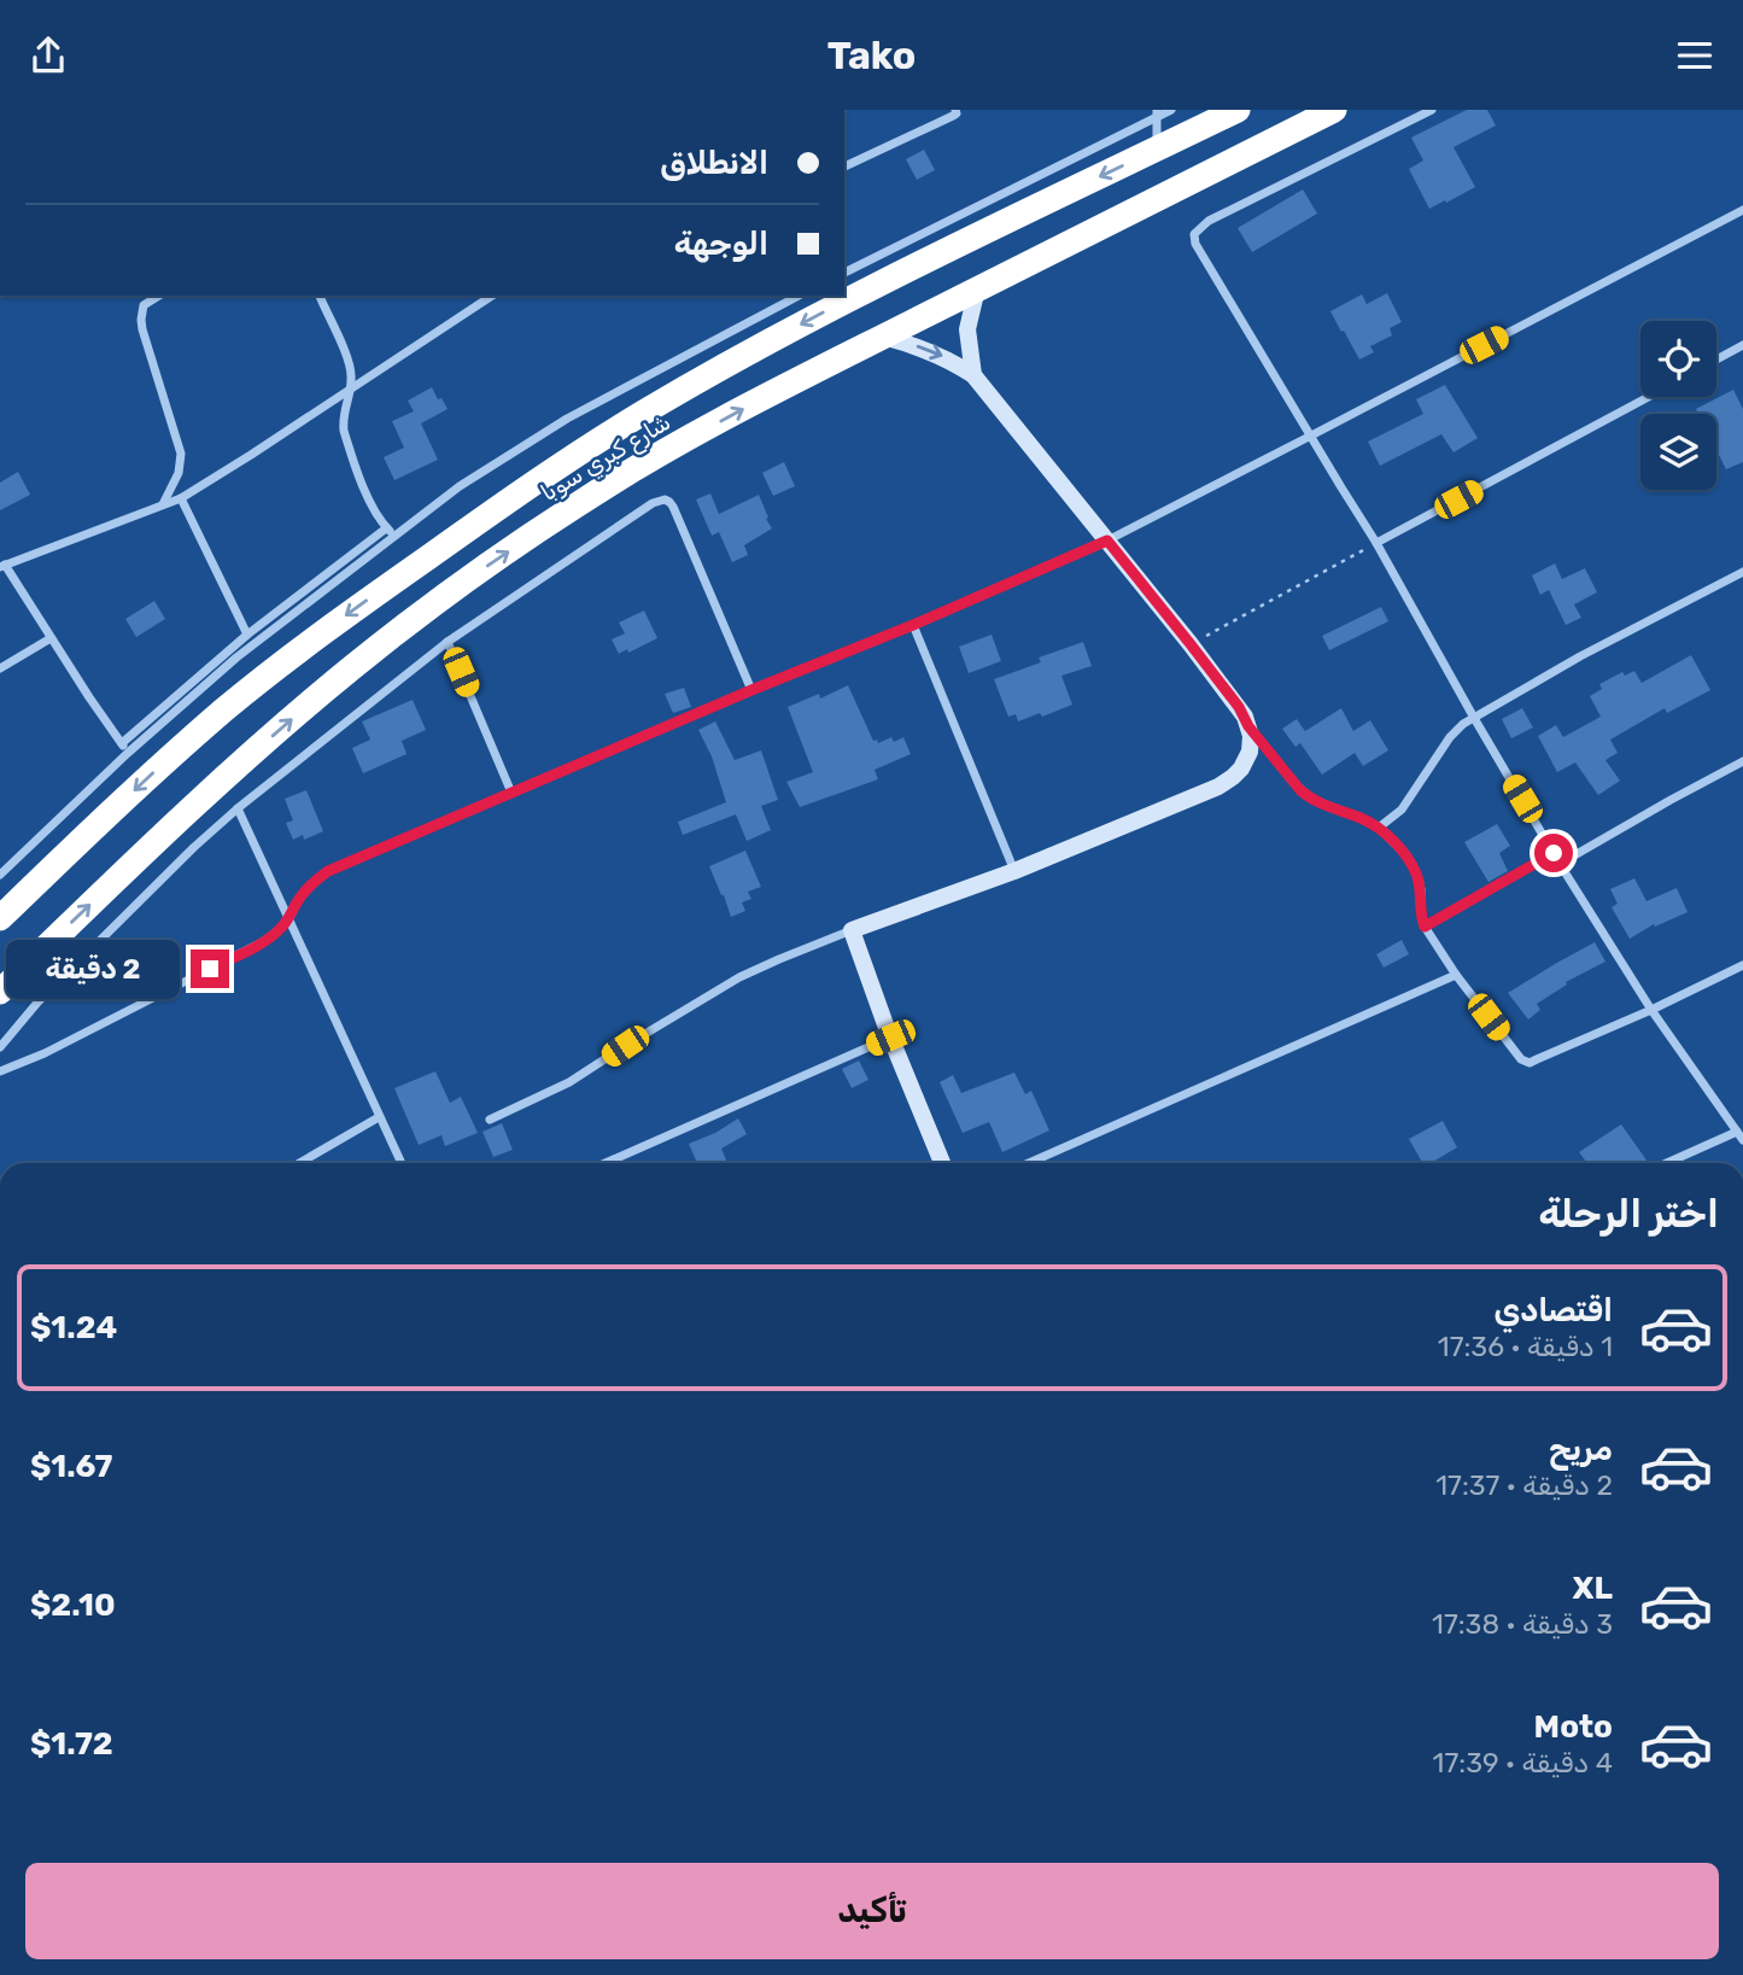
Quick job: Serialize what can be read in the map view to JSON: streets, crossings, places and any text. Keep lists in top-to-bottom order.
{
  "streets": {
    "highway": ["شارع كبري سوبا"]
  },
  "page": {
    "header": "Tako",
    "banner": ["الانطلاق", "الوجهة"],
    "bubble": "2 دقيقة",
    "heading": "اختر الرحلة",
    "list": [
      {
        "name": "اقتصادي",
        "note": "1 دقيقة · 17:36",
        "value": "$1.24"
      },
      {
        "name": "مريح",
        "note": "2 دقيقة · 17:37",
        "value": "$1.67"
      },
      {
        "name": "XL",
        "note": "3 دقيقة · 17:38",
        "value": "$2.10"
      },
      {
        "name": "Moto",
        "note": "4 دقيقة · 17:39",
        "value": "$1.72"
      }
    ],
    "buttons": "تأكيد"
  }
}
